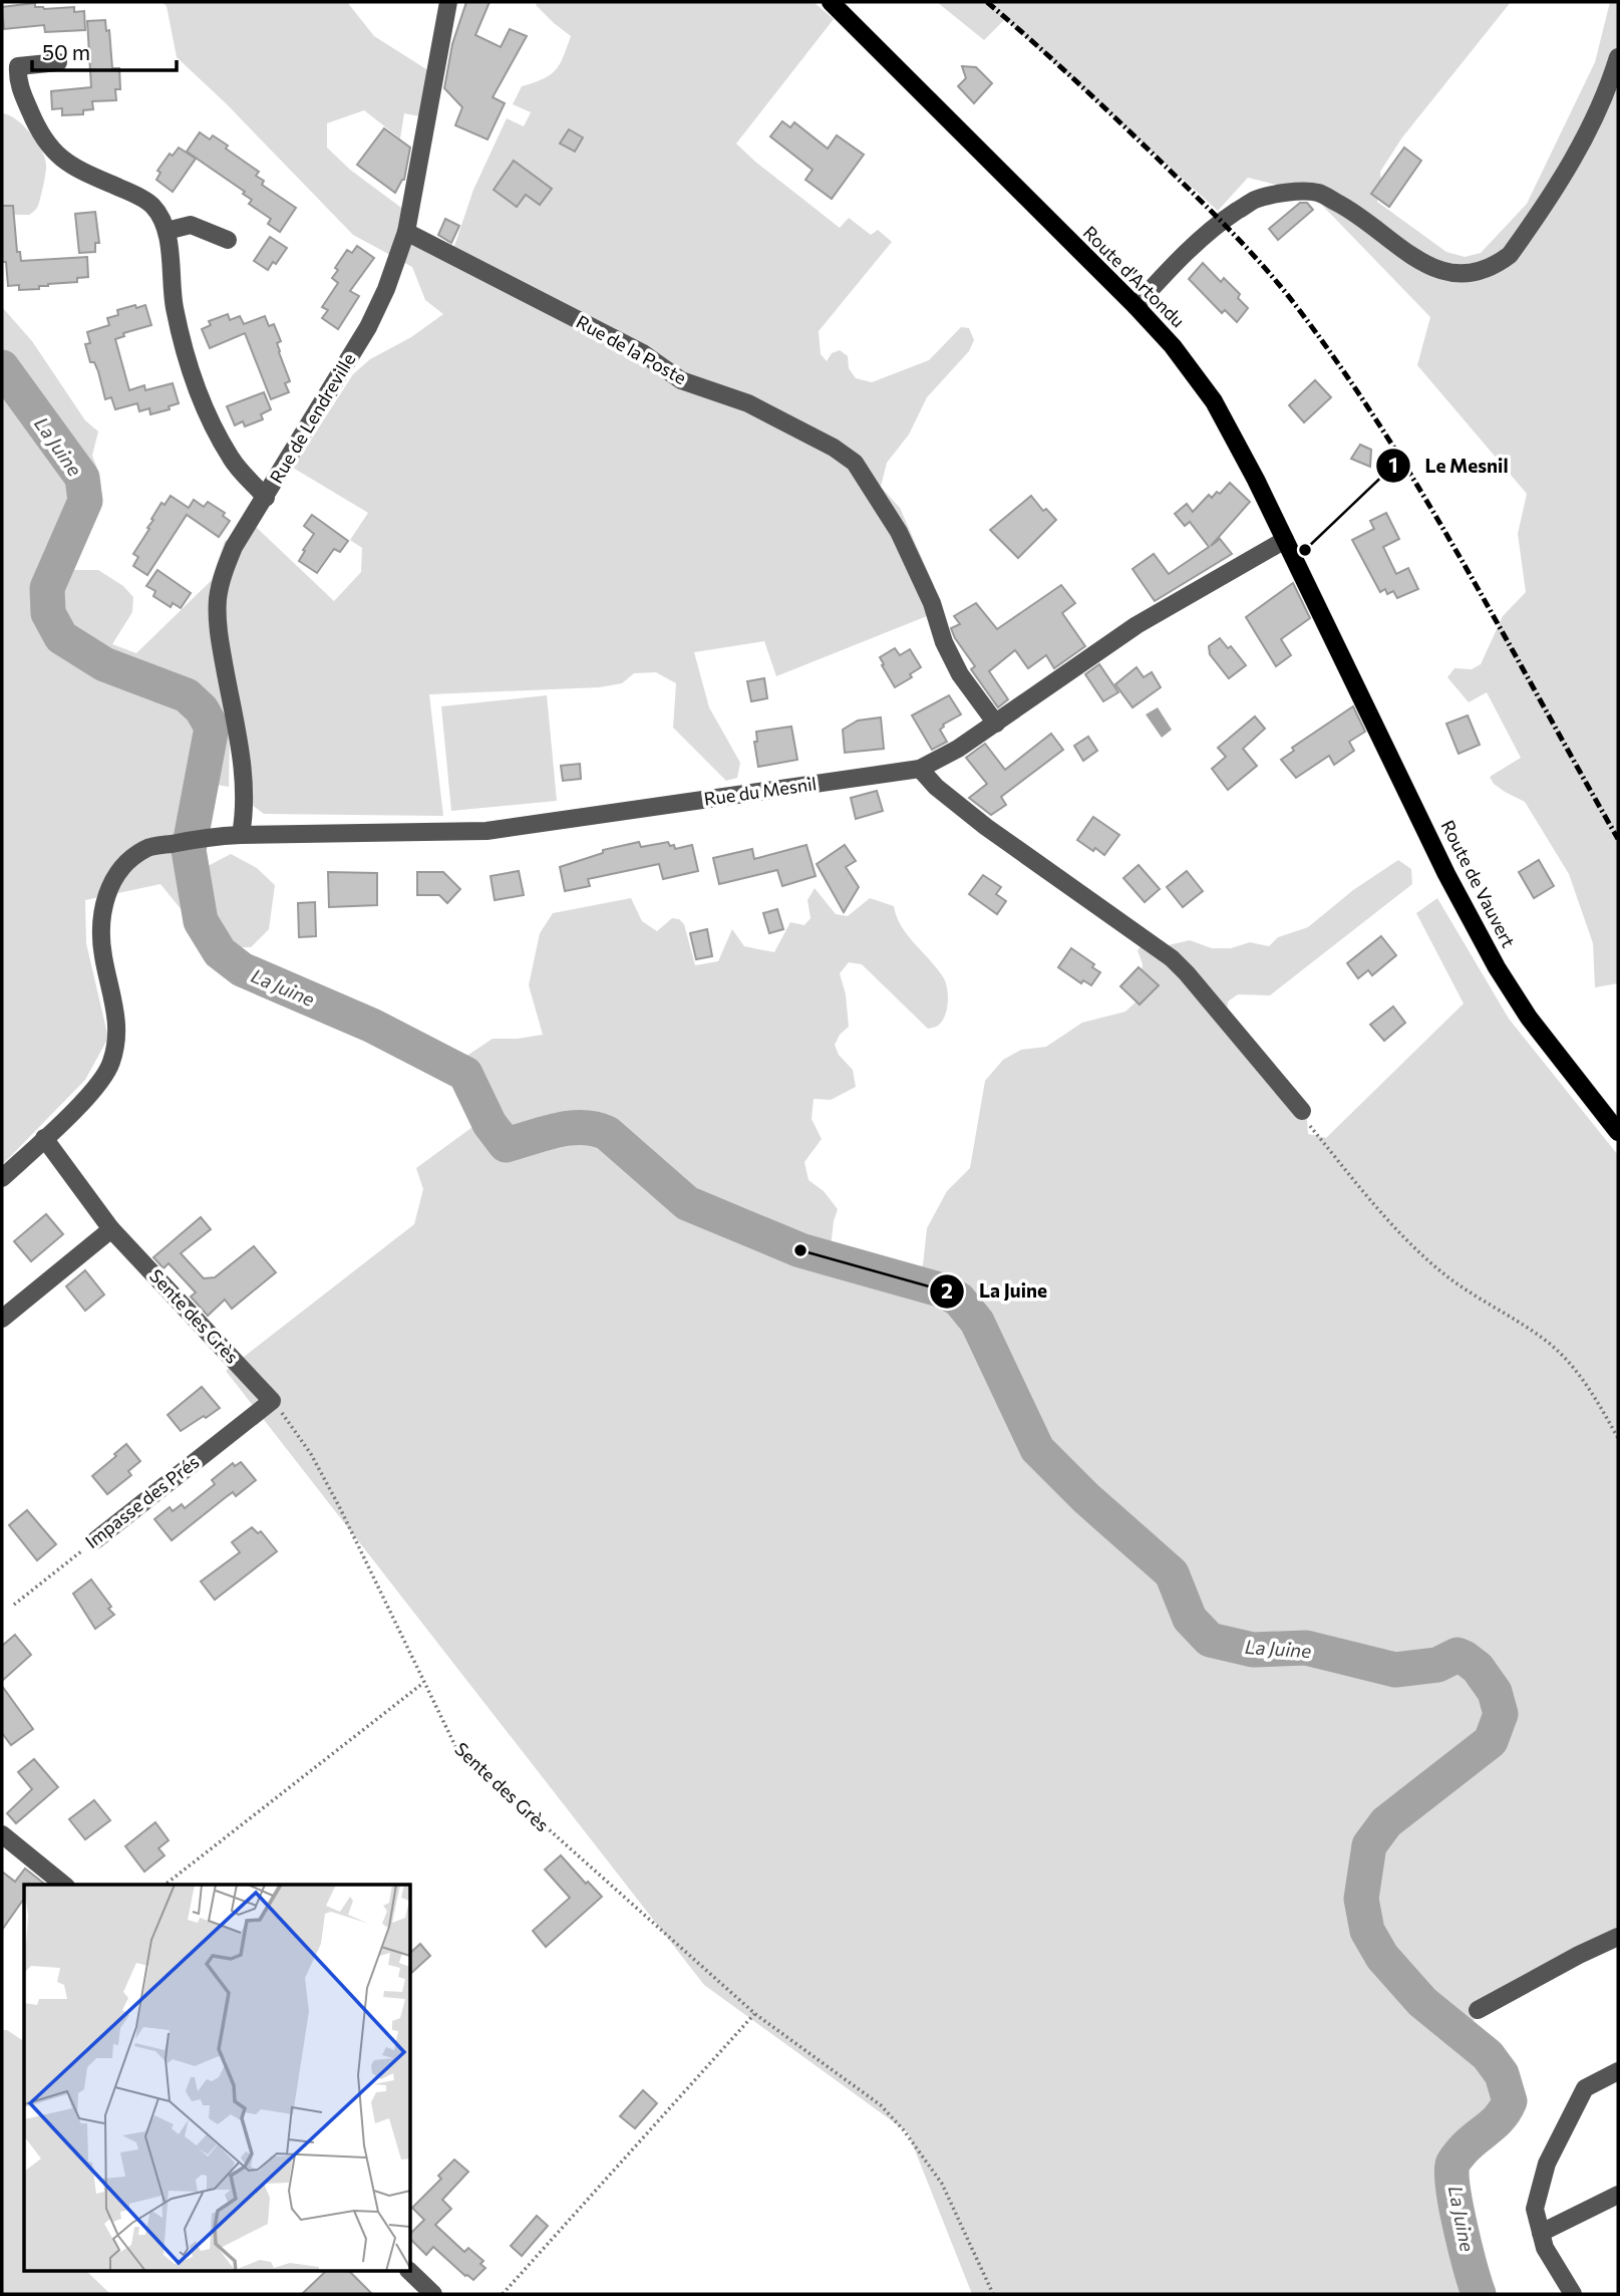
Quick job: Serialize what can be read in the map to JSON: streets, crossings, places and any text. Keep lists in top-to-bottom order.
{
  "streets": {
    "main road": ["Route d'Artondu", "Route de Vauvert"],
    "street": [
      "Rue de la Poste",
      "Rue de Lendreville",
      "Rue du Mesnil",
      "Sente des Grès",
      "Impasse des Prés"
    ]
  },
  "crossings": [
    ["Route d'Artondu", "Rue du Mesnil"],
    ["Route d'Artondu", "Route de Vauvert"],
    ["Rue de la Poste", "Rue de Lendreville"],
    ["Rue de la Poste", "Rue du Mesnil"],
    ["Rue de Lendreville", "Rue du Mesnil"],
    ["Rue du Mesnil", "Sente des Grès"],
    ["Sente des Grès", "Impasse des Prés"]
  ],
  "water": ["La Juine"],
  "places": ["Le Mesnil", "La Juine"],
  "scale_bar": "50 m"
}
